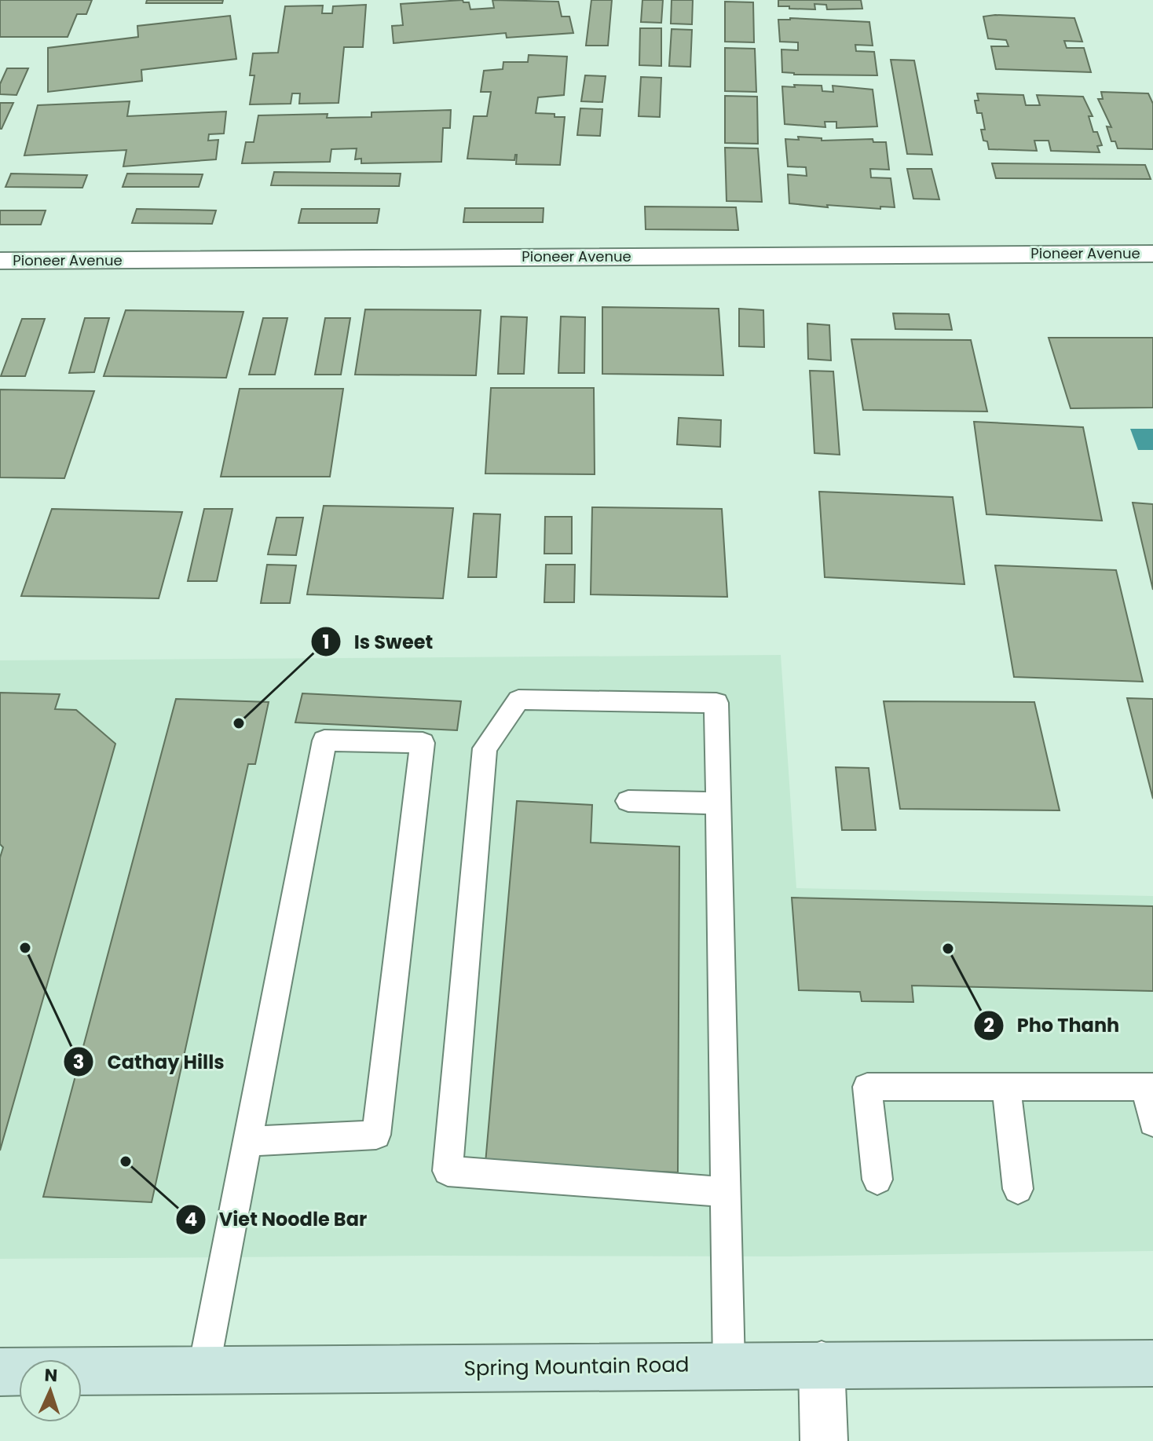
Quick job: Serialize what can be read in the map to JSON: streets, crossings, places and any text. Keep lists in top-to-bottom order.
{
  "streets": {
    "main road": ["Spring Mountain Road"],
    "street": ["Pioneer Avenue"]
  },
  "places": [
    "Is Sweet",
    "Cathay Hills",
    "Pho Thanh",
    "Viet Noodle Bar"
  ],
  "north": "top"
}
